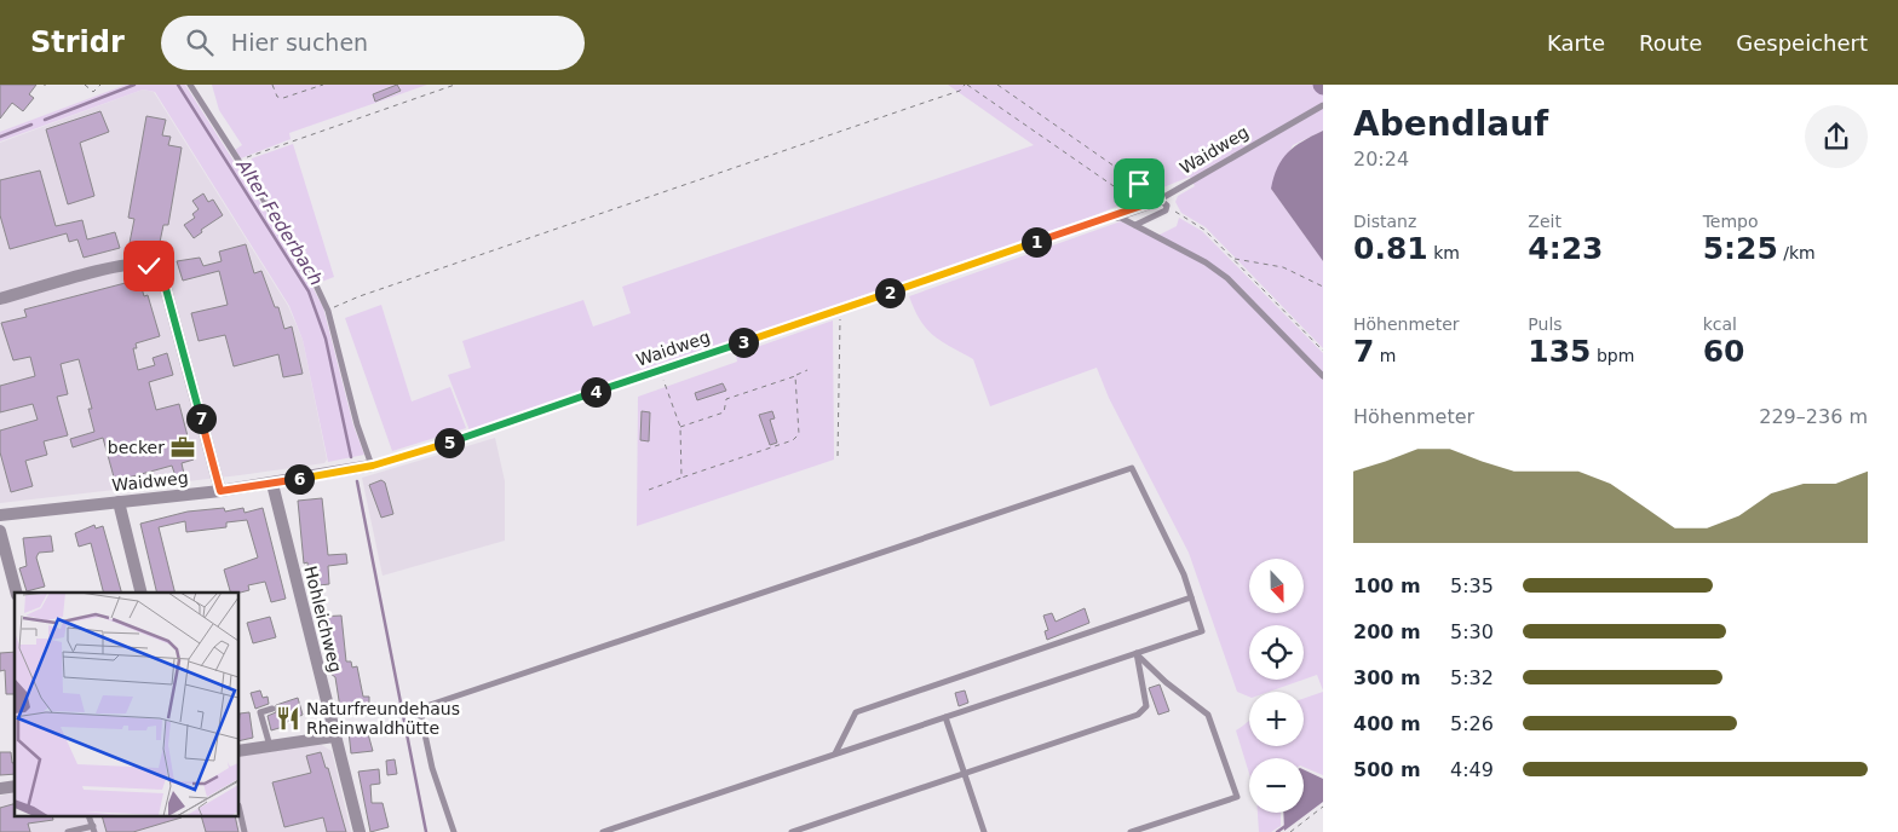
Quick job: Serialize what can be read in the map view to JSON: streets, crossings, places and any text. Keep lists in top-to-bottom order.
{
  "streets": {
    "street": ["Waidweg", "Hohleichweg"]
  },
  "crossings": [
    ["Waidweg", "Hohleichweg"]
  ],
  "water": ["Alter Federbach"],
  "places": {
    "office": ["becker"],
    "restaurant": ["Naturfreundehaus Rheinwaldhütte"]
  },
  "north": "bottom",
  "page": {
    "header": "Stridr",
    "search": "Hier suchen",
    "nav": ["Karte", "Route", "Gespeichert"],
    "heading": ["Abendlauf", "20:24"],
    "stats": [
      ["Distanz", "0.81 km"],
      ["Zeit", "4:23"],
      ["Tempo", "5:25 /km"],
      ["Höhenmeter", "7 m"],
      ["Puls", "135 bpm"],
      ["kcal", "60"]
    ],
    "pins": [
      "1",
      "2",
      "3",
      "4",
      "7",
      "5",
      "6"
    ],
    "chart": ["Höhenmeter", "229–236 m"],
    "map_buttons": ["+", "−"],
    "list": [
      {
        "name": "100 m",
        "note": "5:35"
      },
      {
        "name": "200 m",
        "note": "5:30"
      },
      {
        "name": "300 m",
        "note": "5:32"
      },
      {
        "name": "400 m",
        "note": "5:26"
      },
      {
        "name": "500 m",
        "note": "4:49"
      }
    ]
  }
}
